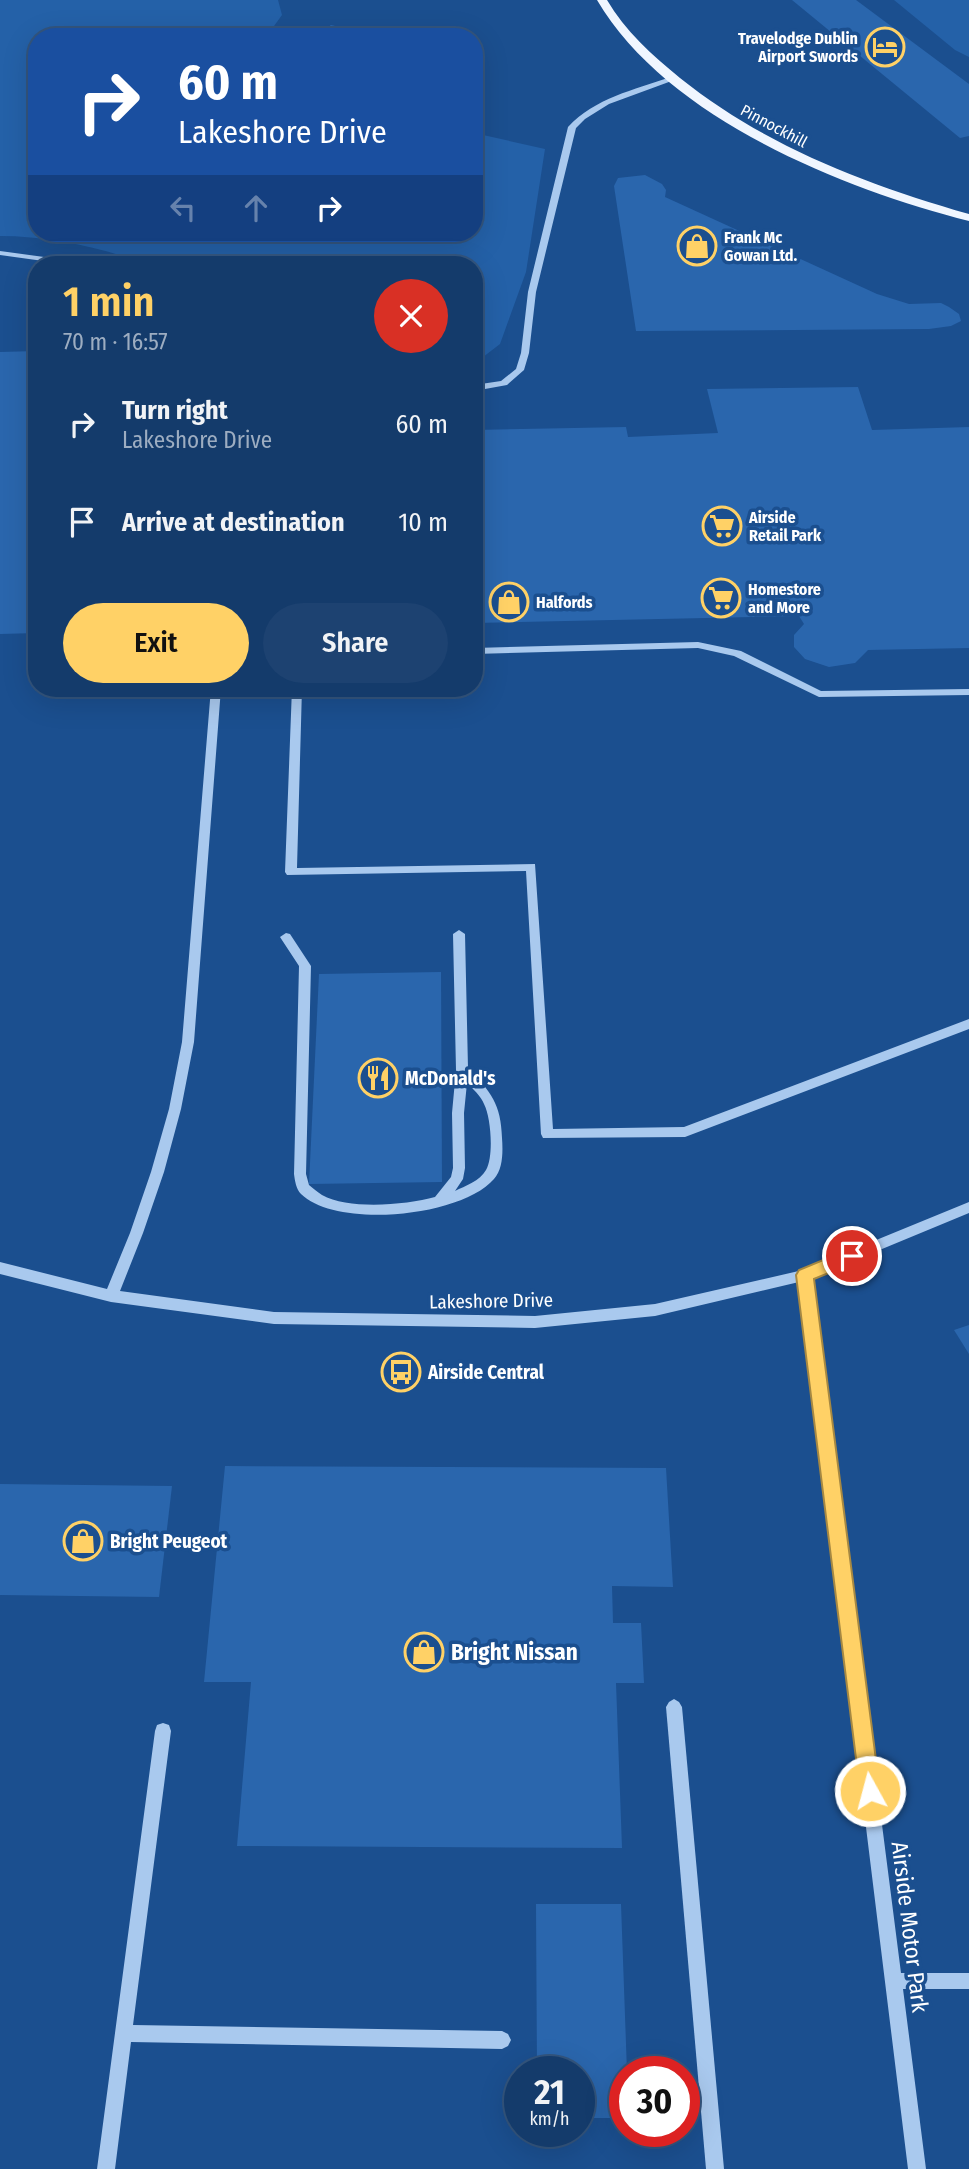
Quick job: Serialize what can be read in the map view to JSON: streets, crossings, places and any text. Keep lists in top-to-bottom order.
{
  "streets": {
    "main road": ["Pinnockhill"],
    "street": ["Lakeshore Drive", "Airside Motor Park"]
  },
  "crossings": [
    ["Lakeshore Drive", "Airside Motor Park"]
  ],
  "places": {
    "hotel": ["Travelodge Dublin Airport Swords"],
    "shop": [
      "Frank Mc Gowan Ltd.",
      "Halfords",
      "Bright Peugeot",
      "Bright Nissan"
    ],
    "supermarket": ["Airside Retail Park", "Homestore and More"],
    "restaurant": ["McDonald's"],
    "bus stop": ["Airside Central"]
  },
  "page": {
    "turn": ["60 m", "Lakeshore Drive"],
    "heading": ["1 min", "70 m · 16:57"],
    "list": [
      {
        "name": "Turn right",
        "note": "Lakeshore Drive",
        "value": "60 m"
      },
      {
        "name": "Arrive at destination",
        "value": "10 m"
      }
    ],
    "buttons": ["Exit", "Share"],
    "speed": "21 km/h",
    "limit": "30"
  }
}
